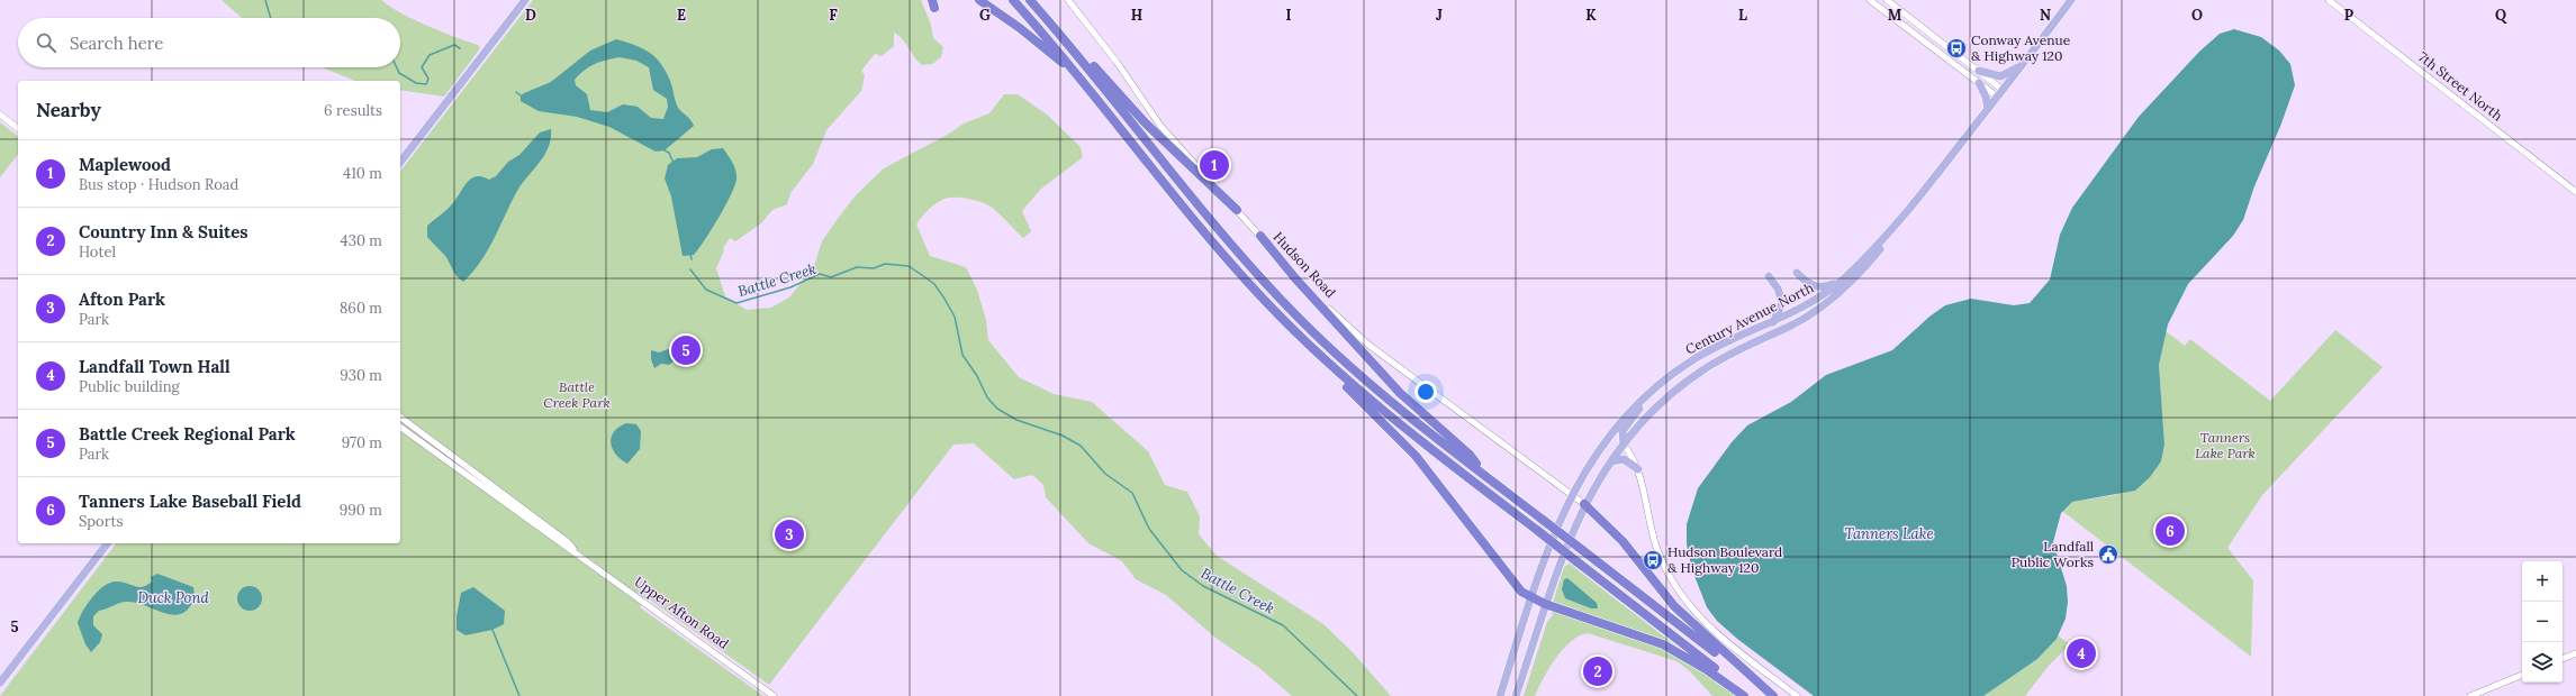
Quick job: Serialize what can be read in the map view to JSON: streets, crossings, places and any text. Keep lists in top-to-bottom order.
{
  "streets": {
    "main road": ["Century Avenue North"],
    "street": ["7th Street North", "Hudson Road", "Upper Afton Road"]
  },
  "crossings": [
    ["Hudson Road", "Century Avenue North"]
  ],
  "water": ["Battle Creek", "Tanners Lake", "Duck Pond"],
  "parks": ["Battle Creek Park", "Tanners Lake Park"],
  "places": {
    "bus stop": ["Conway Avenue & Highway 120", "Hudson Boulevard & Highway 120"],
    "public building": ["Landfall Public Works"]
  },
  "page": {
    "search": "Search here",
    "heading": ["Nearby", "6 results"],
    "list": [
      {
        "mark": "1",
        "name": "Maplewood",
        "note": "Bus stop · Hudson Road",
        "value": "410 m"
      },
      {
        "mark": "2",
        "name": "Country Inn & Suites",
        "note": "Hotel",
        "value": "430 m"
      },
      {
        "mark": "3",
        "name": "Afton Park",
        "note": "Park",
        "value": "860 m"
      },
      {
        "mark": "4",
        "name": "Landfall Town Hall",
        "note": "Public building",
        "value": "930 m"
      },
      {
        "mark": "5",
        "name": "Battle Creek Regional Park",
        "note": "Park",
        "value": "970 m"
      },
      {
        "mark": "6",
        "name": "Tanners Lake Baseball Field",
        "note": "Sports",
        "value": "990 m"
      }
    ],
    "pins": [
      "1",
      "5",
      "6",
      "3",
      "4",
      "2"
    ],
    "map_buttons": ["+", "−"]
  },
  "grid": {
    "columns": [
      "D",
      "E",
      "F",
      "G",
      "H",
      "I",
      "J",
      "K",
      "L",
      "M",
      "N",
      "O",
      "P",
      "Q"
    ],
    "rows": ["5"]
  }
}
